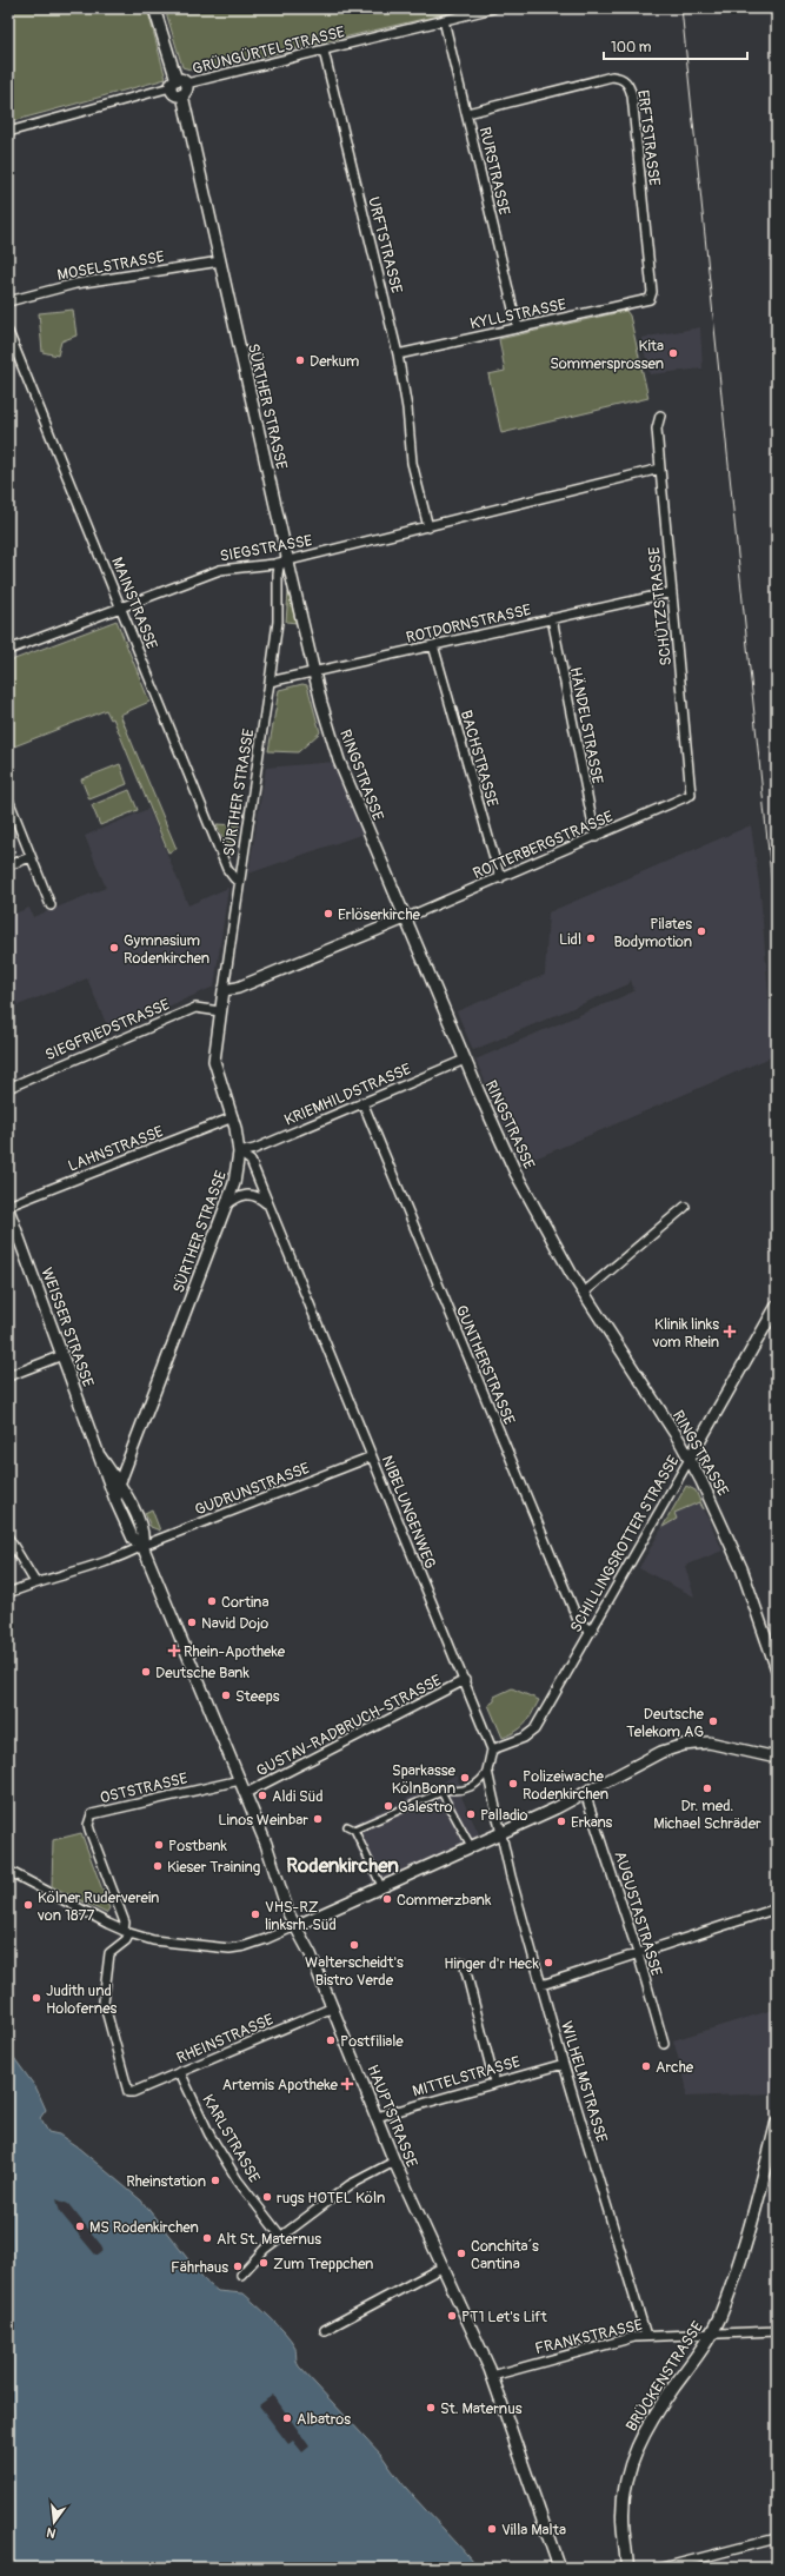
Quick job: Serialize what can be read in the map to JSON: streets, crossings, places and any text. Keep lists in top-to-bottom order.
{
  "streets": {
    "main road": ["BRÜCKENSTRASSE"],
    "street": [
      "GRÜNGÜRTELSTRASSE",
      "ERFTSTRASSE",
      "RURSTRASSE",
      "URFTSTRASSE",
      "MOSELSTRASSE",
      "KYLLSTRASSE",
      "SÜRTHER STRASSE",
      "SIEGSTRASSE",
      "MAINSTRASSE",
      "SCHÜTZSTRASSE",
      "ROTDORNSTRASSE",
      "HÄNDELSTRASSE",
      "BACHSTRASSE",
      "RINGSTRASSE",
      "ROTTERBERGSTRASSE",
      "SIEGFRIEDSTRASSE",
      "KRIEMHILDSTRASSE",
      "LAHNSTRASSE",
      "WEISSER STRASSE",
      "GUNTHERSTRASSE",
      "GUDRUNSTRASSE",
      "NIBELUNGENWEG",
      "SCHILLINGSROTTER STRASSE",
      "GUSTAV-RADBRUCH-STRASSE",
      "OSTSTRASSE",
      "AUGUSTASTRASSE",
      "RHEINSTRASSE",
      "MITTELSTRASSE",
      "WILHELMSTRASSE",
      "HAUPTSTRASSE",
      "KARLSTRASSE",
      "FRANKSTRASSE"
    ]
  },
  "crossings": [
    ["GRÜNGÜRTELSTRASSE", "RURSTRASSE"],
    ["GRÜNGÜRTELSTRASSE", "URFTSTRASSE"],
    ["GRÜNGÜRTELSTRASSE", "SÜRTHER STRASSE"],
    ["ERFTSTRASSE", "RURSTRASSE"],
    ["ERFTSTRASSE", "KYLLSTRASSE"],
    ["RURSTRASSE", "KYLLSTRASSE"],
    ["URFTSTRASSE", "KYLLSTRASSE"],
    ["URFTSTRASSE", "SIEGSTRASSE"],
    ["MOSELSTRASSE", "SÜRTHER STRASSE"],
    ["SÜRTHER STRASSE", "SIEGSTRASSE"],
    ["SÜRTHER STRASSE", "MAINSTRASSE"],
    ["SÜRTHER STRASSE", "ROTDORNSTRASSE"],
    ["SÜRTHER STRASSE", "RINGSTRASSE"],
    ["SÜRTHER STRASSE", "SIEGFRIEDSTRASSE"],
    ["SÜRTHER STRASSE", "KRIEMHILDSTRASSE"],
    ["SÜRTHER STRASSE", "LAHNSTRASSE"],
    ["SÜRTHER STRASSE", "WEISSER STRASSE"],
    ["SÜRTHER STRASSE", "NIBELUNGENWEG"],
    ["SÜRTHER STRASSE", "HAUPTSTRASSE"],
    ["SIEGSTRASSE", "MAINSTRASSE"],
    ["SIEGSTRASSE", "SCHÜTZSTRASSE"],
    ["SIEGSTRASSE", "RINGSTRASSE"],
    ["SCHÜTZSTRASSE", "ROTDORNSTRASSE"],
    ["SCHÜTZSTRASSE", "ROTTERBERGSTRASSE"],
    ["ROTDORNSTRASSE", "HÄNDELSTRASSE"],
    ["ROTDORNSTRASSE", "BACHSTRASSE"],
    ["ROTDORNSTRASSE", "RINGSTRASSE"],
    ["HÄNDELSTRASSE", "ROTTERBERGSTRASSE"],
    ["BACHSTRASSE", "ROTTERBERGSTRASSE"],
    ["RINGSTRASSE", "ROTTERBERGSTRASSE"],
    ["RINGSTRASSE", "KRIEMHILDSTRASSE"],
    ["RINGSTRASSE", "SCHILLINGSROTTER STRASSE"],
    ["KRIEMHILDSTRASSE", "GUNTHERSTRASSE"],
    ["KRIEMHILDSTRASSE", "NIBELUNGENWEG"],
    ["LAHNSTRASSE", "WEISSER STRASSE"],
    ["WEISSER STRASSE", "HAUPTSTRASSE"],
    ["GUNTHERSTRASSE", "SCHILLINGSROTTER STRASSE"],
    ["GUDRUNSTRASSE", "NIBELUNGENWEG"],
    ["GUDRUNSTRASSE", "HAUPTSTRASSE"],
    ["NIBELUNGENWEG", "SCHILLINGSROTTER STRASSE"],
    ["NIBELUNGENWEG", "GUSTAV-RADBRUCH-STRASSE"],
    ["GUSTAV-RADBRUCH-STRASSE", "HAUPTSTRASSE"],
    ["OSTSTRASSE", "RHEINSTRASSE"],
    ["OSTSTRASSE", "HAUPTSTRASSE"],
    ["RHEINSTRASSE", "HAUPTSTRASSE"],
    ["RHEINSTRASSE", "KARLSTRASSE"],
    ["MITTELSTRASSE", "WILHELMSTRASSE"],
    ["MITTELSTRASSE", "HAUPTSTRASSE"],
    ["WILHELMSTRASSE", "FRANKSTRASSE"],
    ["HAUPTSTRASSE", "FRANKSTRASSE"],
    ["FRANKSTRASSE", "BRÜCKENSTRASSE"]
  ],
  "districts": ["Rodenkirchen"],
  "places": {
    "other": [
      "Kita Sommersprossen",
      "Derkum",
      "Erlöserkirche",
      "Pilates Bodymotion",
      "Lidl",
      "Gymnasium Rodenkirchen",
      "Cortina",
      "Navid Dojo",
      "Deutsche Bank",
      "Steeps",
      "Deutsche Telekom AG",
      "Sparkasse KölnBonn",
      "Polizeiwache Rodenkirchen",
      "Dr. med. Michael Schräder",
      "Aldi Süd",
      "Galestro",
      "Palladio",
      "Linos Weinbar",
      "Erkans",
      "Postbank",
      "Kieser Training",
      "Commerzbank",
      "Kölner Ruderverein von 1877",
      "VHS-RZ linksrh. Süd",
      "Walterscheidt's Bistro Verde",
      "Hinger d'r Heck",
      "Judith und Holofernes",
      "Postfiliale",
      "Arche",
      "Rheinstation",
      "rugs HOTEL Köln",
      "MS Rodenkirchen",
      "Alt St. Maternus",
      "Conchita´s Cantina",
      "Zum Treppchen",
      "Fährhaus",
      "PT1 Let's Lift",
      "St. Maternus",
      "Albatros",
      "Villa Malta"
    ],
    "health": ["Klinik links vom Rhein", "Rhein-Apotheke", "Artemis Apotheke"]
  },
  "scale_bar": "100 m",
  "north": "bottom"
}
